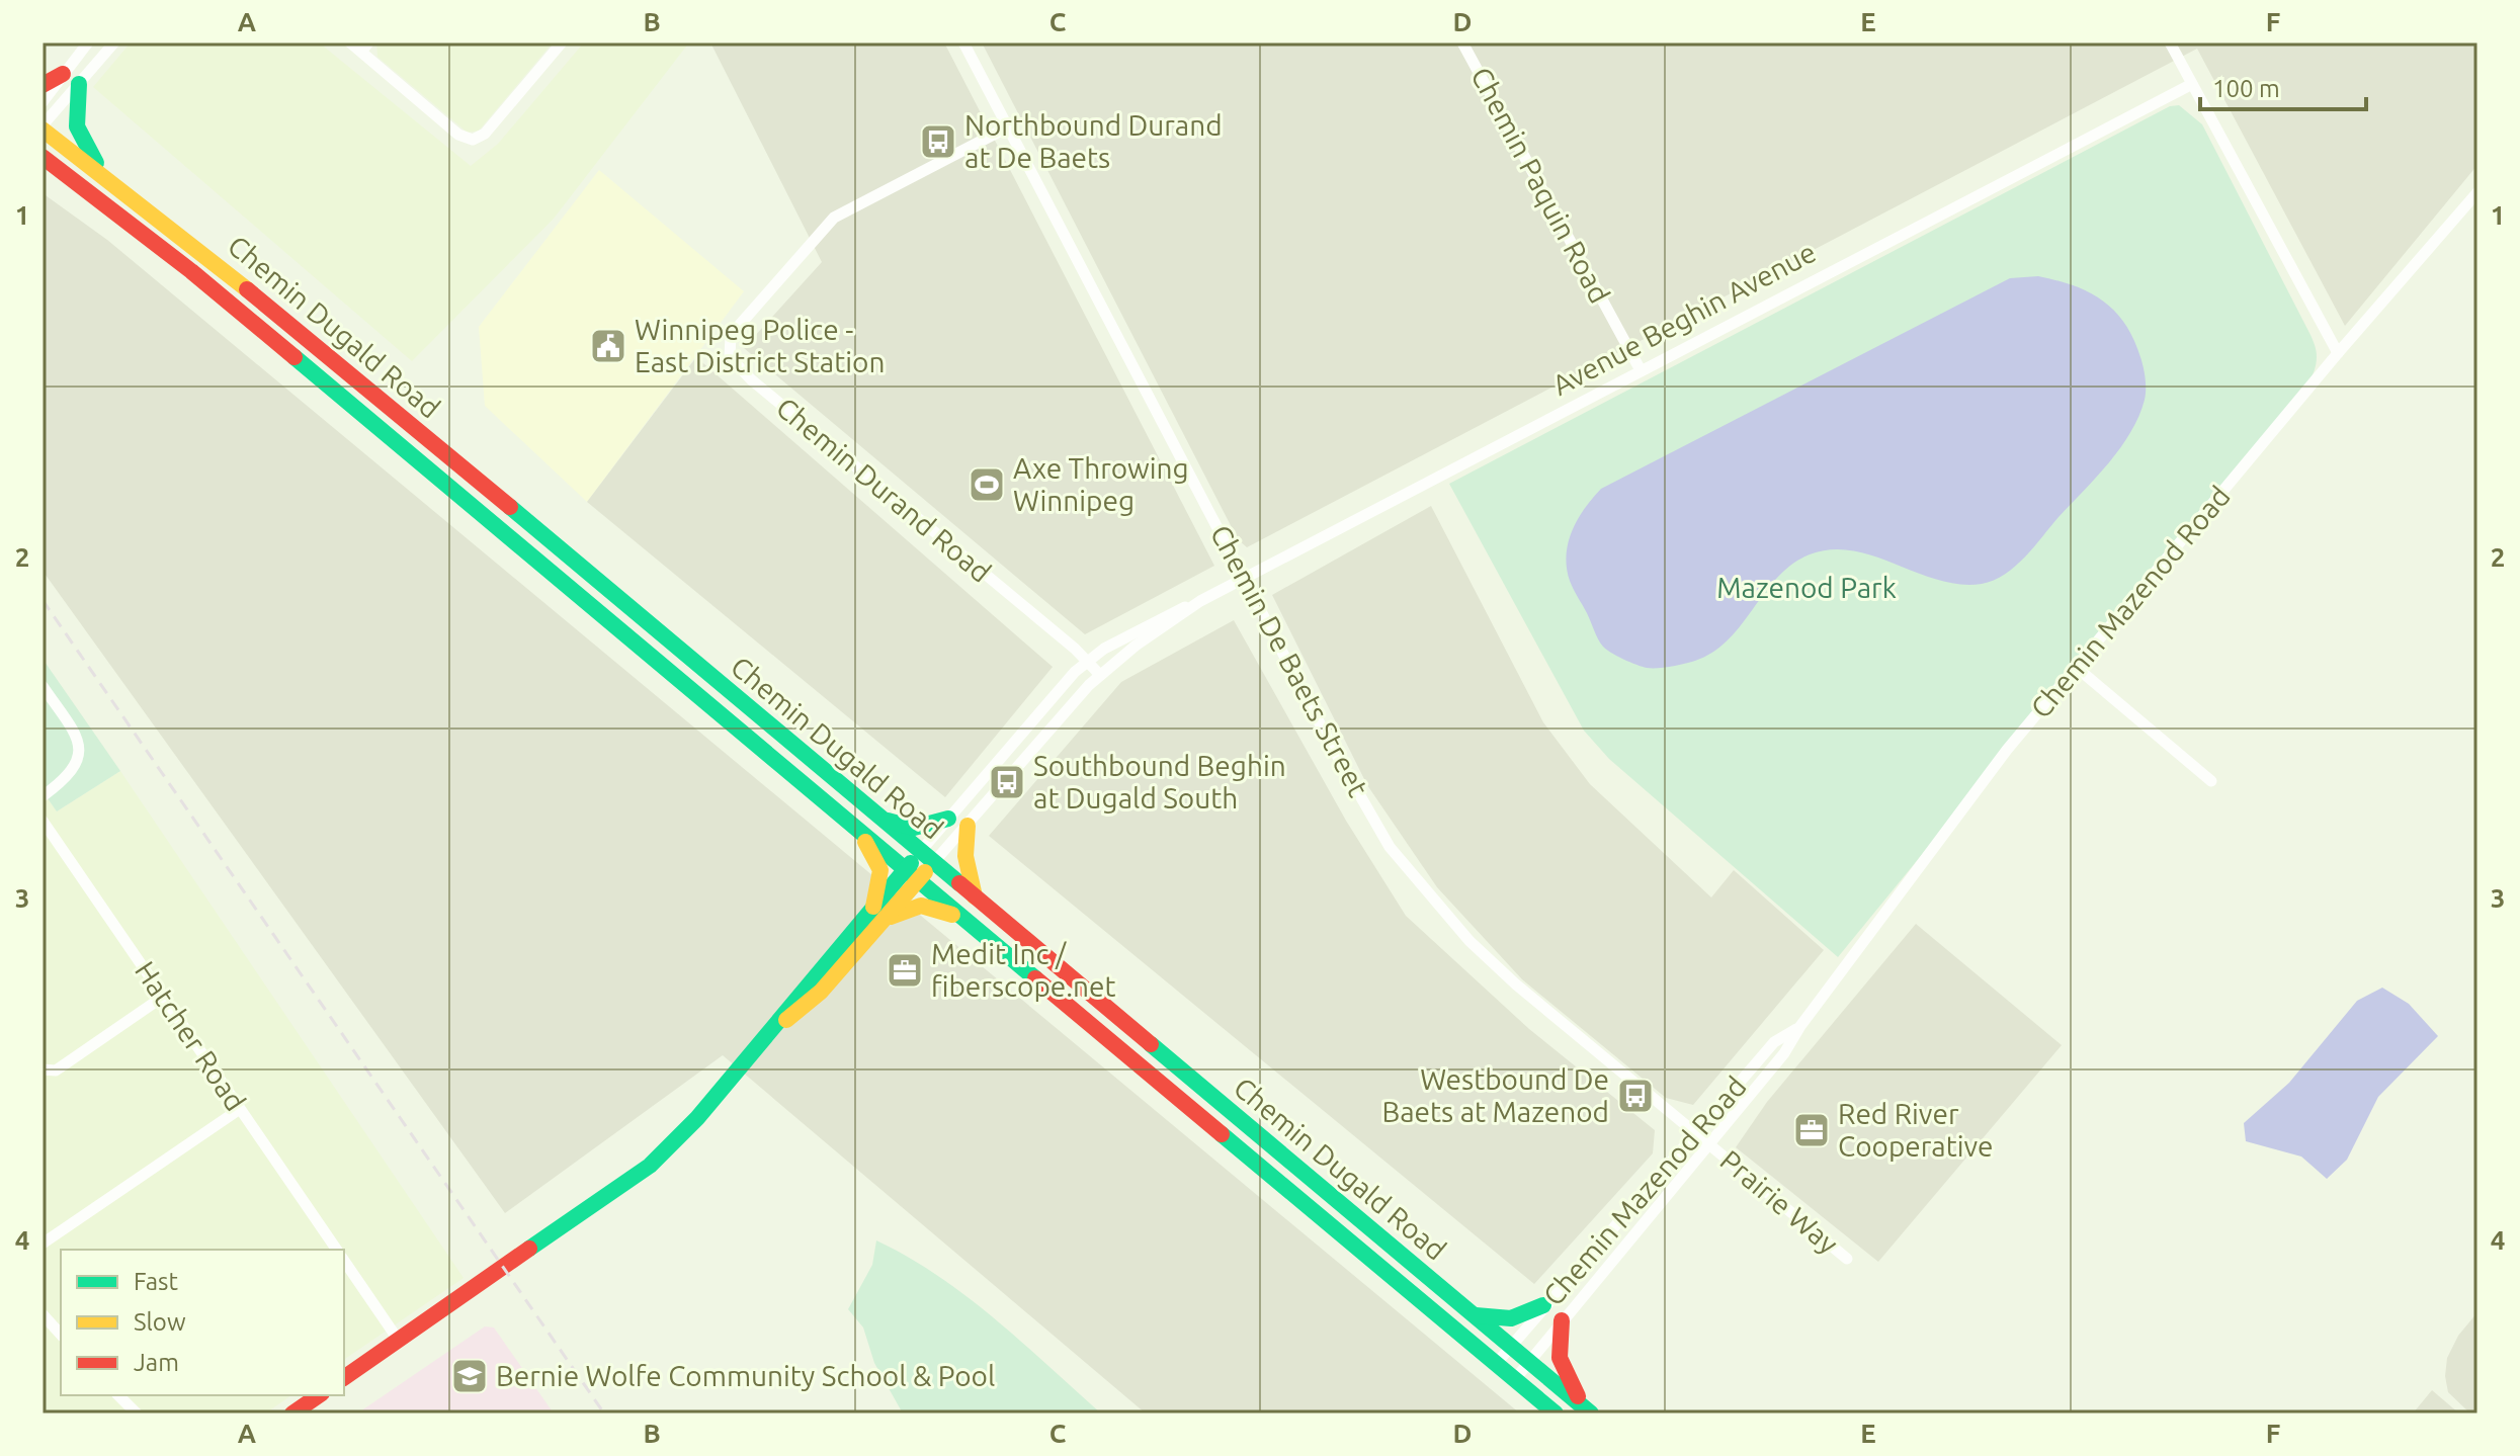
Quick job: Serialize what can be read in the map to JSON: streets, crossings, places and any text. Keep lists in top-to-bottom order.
{
  "streets": {
    "main road": ["Avenue Beghin Avenue", "Chemin Dugald Road"],
    "street": [
      "Chemin Paquin Road",
      "Chemin Durand Road",
      "Chemin Mazenod Road",
      "Chemin De Baets Street",
      "Hatcher Road",
      "Prairie Way"
    ]
  },
  "crossings": [
    ["Chemin Paquin Road", "Avenue Beghin Avenue"],
    ["Avenue Beghin Avenue", "Chemin Dugald Road"],
    ["Avenue Beghin Avenue", "Chemin Durand Road"],
    ["Avenue Beghin Avenue", "Chemin De Baets Street"],
    ["Chemin Dugald Road", "Chemin Mazenod Road"],
    ["Chemin Durand Road", "Chemin De Baets Street"],
    ["Chemin Mazenod Road", "Chemin De Baets Street"],
    ["Chemin Mazenod Road", "Prairie Way"],
    ["Chemin De Baets Street", "Prairie Way"]
  ],
  "parks": ["Mazenod Park"],
  "places": {
    "bus stop": ["Northbound Durand at De Baets", "Southbound Beghin at Dugald South", "Westbound De Baets at Mazenod"],
    "public building": ["Winnipeg Police - East District Station"],
    "sports": ["Axe Throwing Winnipeg"],
    "office": ["Medit Inc / fiberscope.net", "Red River Cooperative"],
    "school or university": ["Bernie Wolfe Community School & Pool"]
  },
  "legend": ["Fast", "Slow", "Jam"],
  "scale_bar": "100 m",
  "grid": {
    "columns": [
      "A",
      "B",
      "C",
      "D",
      "E",
      "F"
    ],
    "rows": [
      "1",
      "2",
      "3",
      "4"
    ]
  }
}
